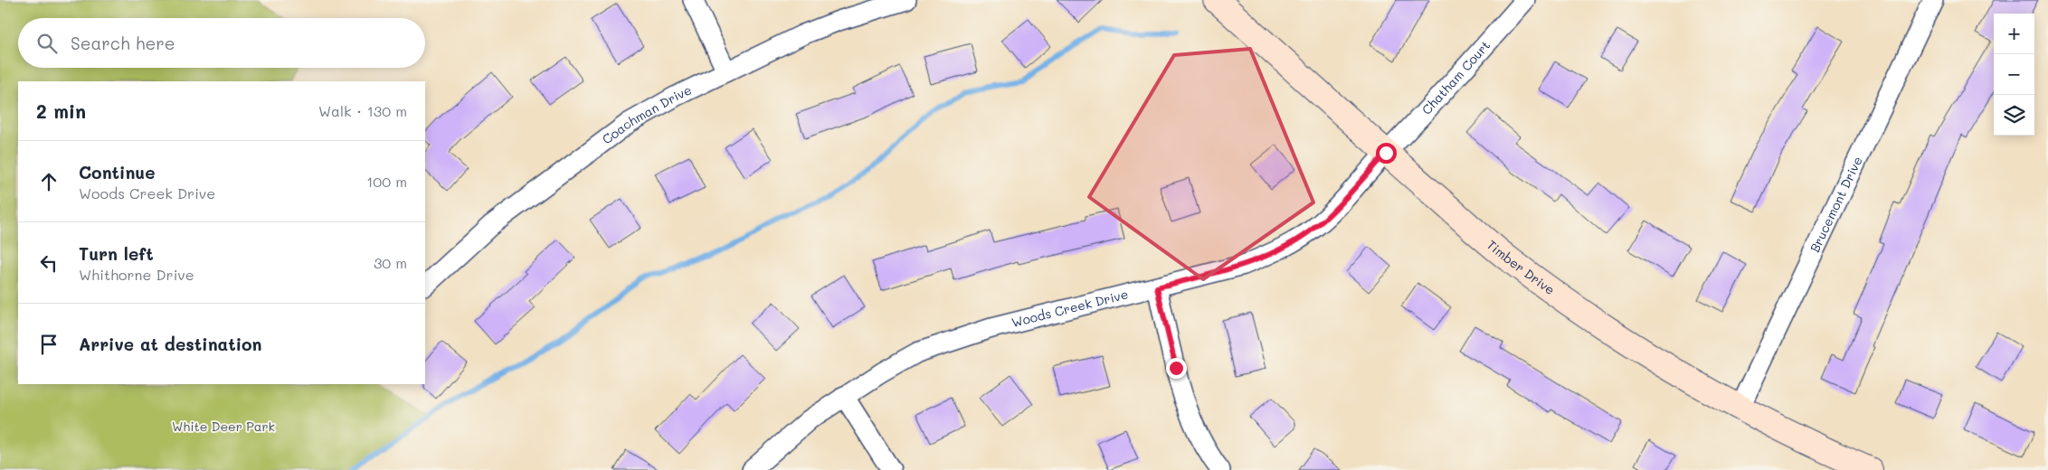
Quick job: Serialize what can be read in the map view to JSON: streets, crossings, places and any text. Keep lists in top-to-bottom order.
{
  "streets": {
    "main road": ["Timber Drive"],
    "street": [
      "Chatham Court",
      "Coachman Drive",
      "Brucemont Drive",
      "Woods Creek Drive"
    ]
  },
  "crossings": [
    ["Chatham Court", "Timber Drive"],
    ["Chatham Court", "Woods Creek Drive"],
    ["Brucemont Drive", "Timber Drive"],
    ["Timber Drive", "Woods Creek Drive"]
  ],
  "parks": ["White Deer Park"],
  "page": {
    "map_buttons": ["+", "−"],
    "search": "Search here",
    "heading": ["2 min", "Walk · 130 m"],
    "list": [
      ["Continue", "Woods Creek Drive", "100 m"],
      ["Turn left", "Whithorne Drive", "30 m"],
      "Arrive at destination"
    ]
  }
}
